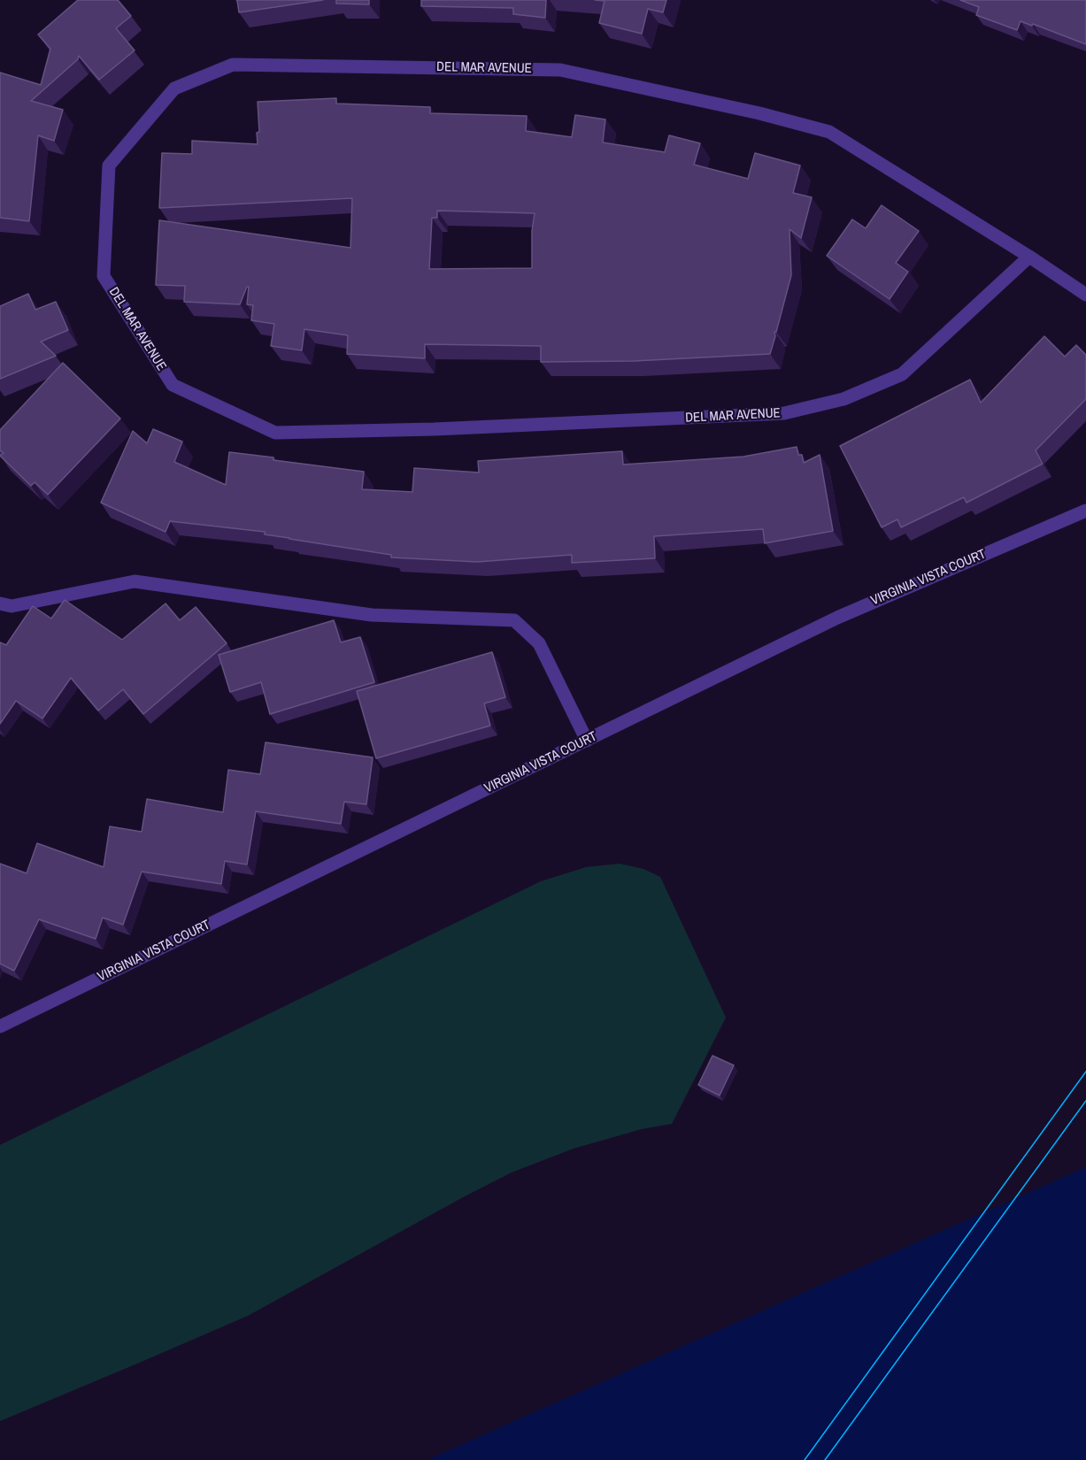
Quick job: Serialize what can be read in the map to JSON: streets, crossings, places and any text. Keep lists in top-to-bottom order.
{
  "streets": {
    "street": ["DEL MAR AVENUE", "VIRGINIA VISTA COURT"]
  }
}
